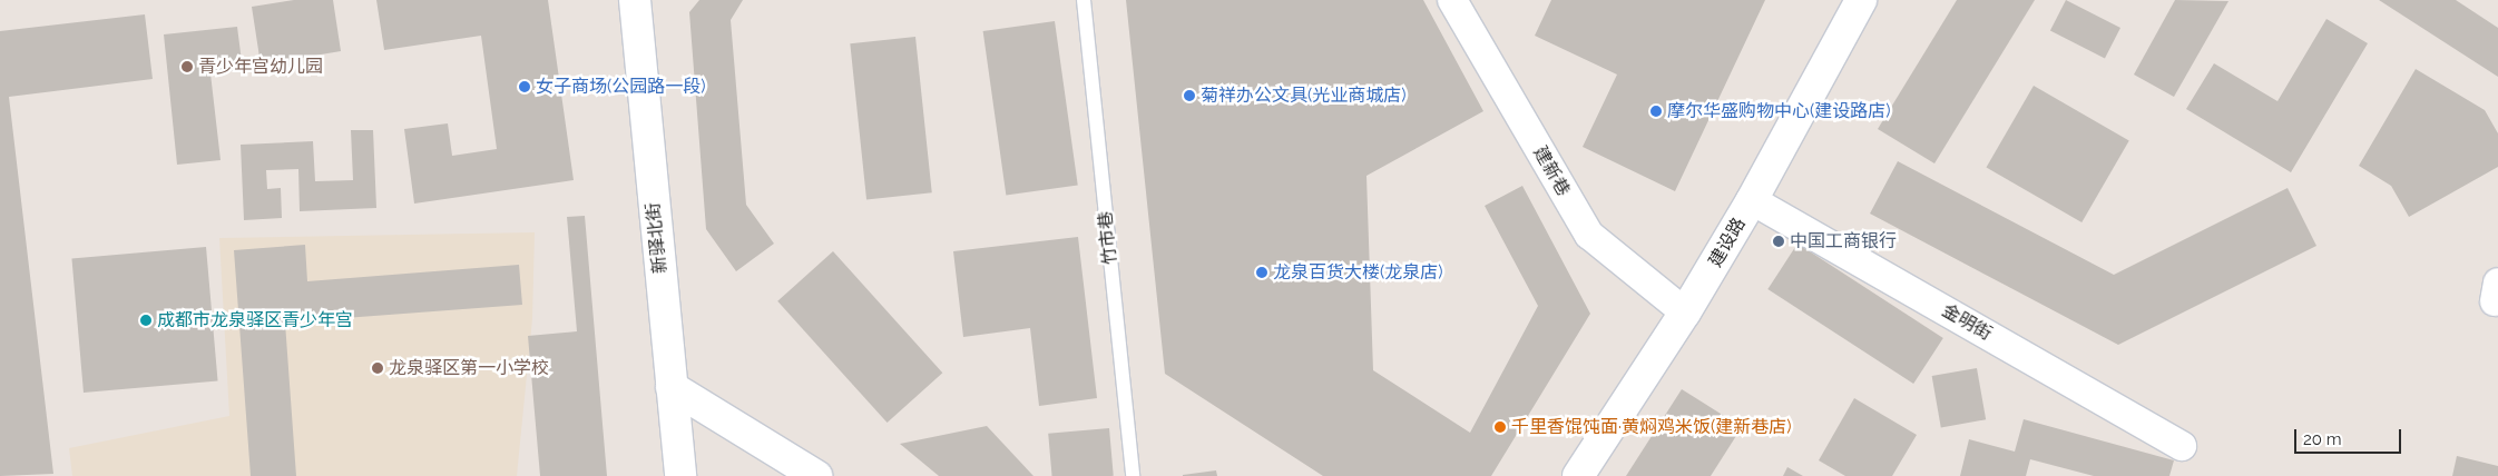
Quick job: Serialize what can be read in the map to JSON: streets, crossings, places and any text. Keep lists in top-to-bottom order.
{
  "streets": {
    "street": [
      "建新巷",
      "新驿北街",
      "建设路",
      "金明街"
    ],
    "lane": ["竹市巷"]
  },
  "crossings": [
    ["建新巷", "建设路"],
    ["建设路", "金明街"]
  ],
  "places": [
    "青少年宫幼儿园",
    "女子商场(公园路一段)",
    "菊祥办公文具(光业商城店)",
    "摩尔华盛购物中心(建设路店)",
    "中国工商银行",
    "龙泉百货大楼(龙泉店)",
    "成都市龙泉驿区青少年宫",
    "龙泉驿区第一小学校",
    "千里香馄饨面·黄焖鸡米饭(建新巷店)"
  ],
  "scale_bar": "20 m"
}
